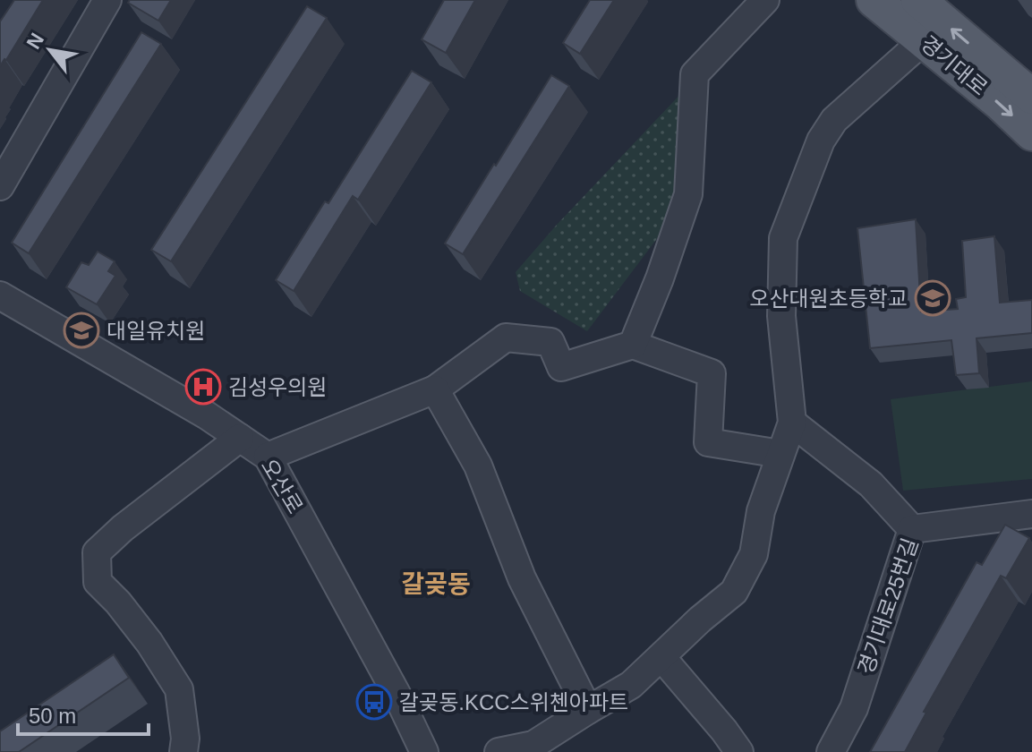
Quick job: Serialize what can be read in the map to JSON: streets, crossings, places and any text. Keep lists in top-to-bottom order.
{
  "streets": {
    "main road": ["경기대로"],
    "street": ["오산로", "경기대로25번길"]
  },
  "districts": ["갈곶동"],
  "places": {
    "school or university": ["오산대원초등학교", "대일유치원"],
    "hospital": ["김성우의원"],
    "bus stop": ["갈곶동.KCC스위첸아파트"]
  },
  "scale_bar": "50 m",
  "north": "top left"
}
